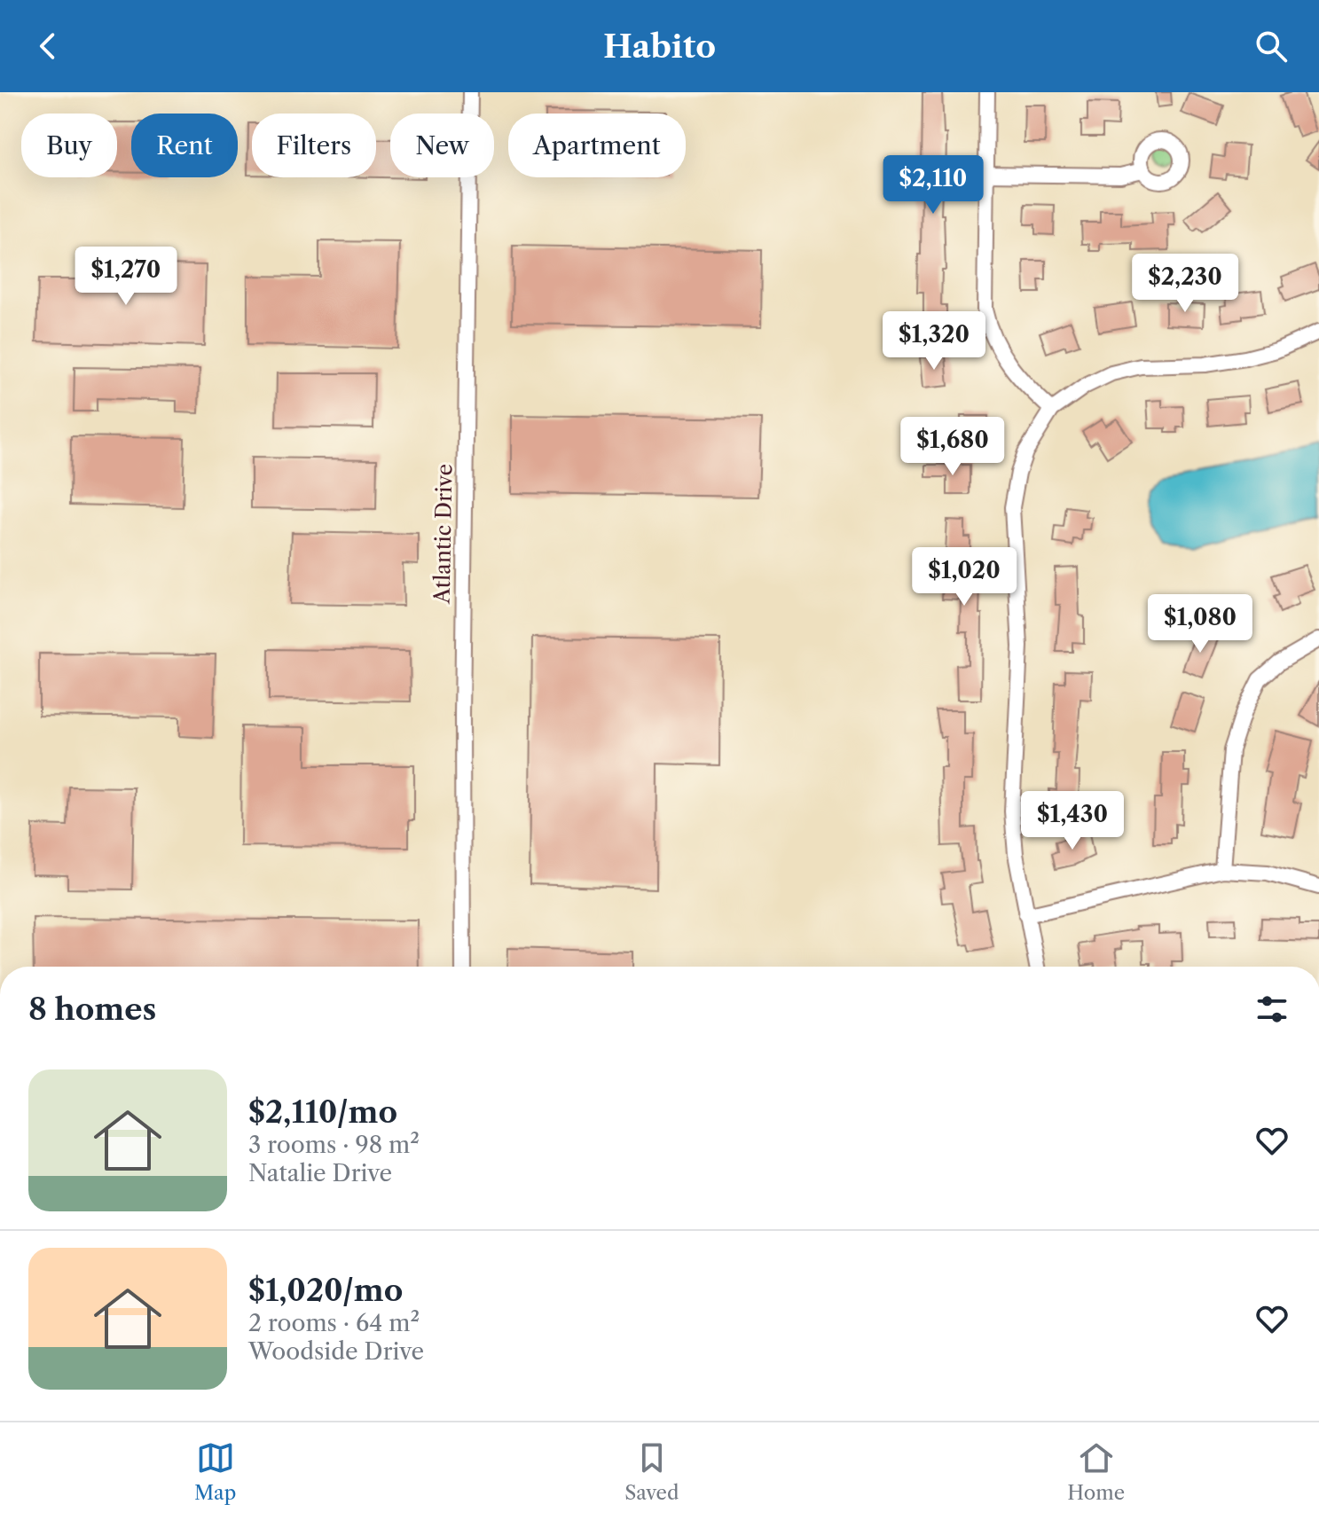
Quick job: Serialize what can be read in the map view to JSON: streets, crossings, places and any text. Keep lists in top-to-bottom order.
{
  "streets": {
    "street": ["Atlantic Drive"]
  },
  "page": {
    "header": "Habito",
    "chip": [
      "Buy",
      "Rent",
      "Filters",
      "New",
      "Apartment"
    ],
    "price": [
      "$2,110",
      "$1,270",
      "$2,230",
      "$1,320",
      "$1,680",
      "$1,020",
      "$1,080",
      "$1,430"
    ],
    "heading": "8 homes",
    "list": [
      {
        "name": "$2,110/mo",
        "note": "3 rooms · 98 m² · Natalie Drive"
      },
      {
        "name": "$1,020/mo",
        "note": "2 rooms · 64 m² · Woodside Drive"
      }
    ],
    "tabs": ["Map", "Saved", "Home"]
  }
}
